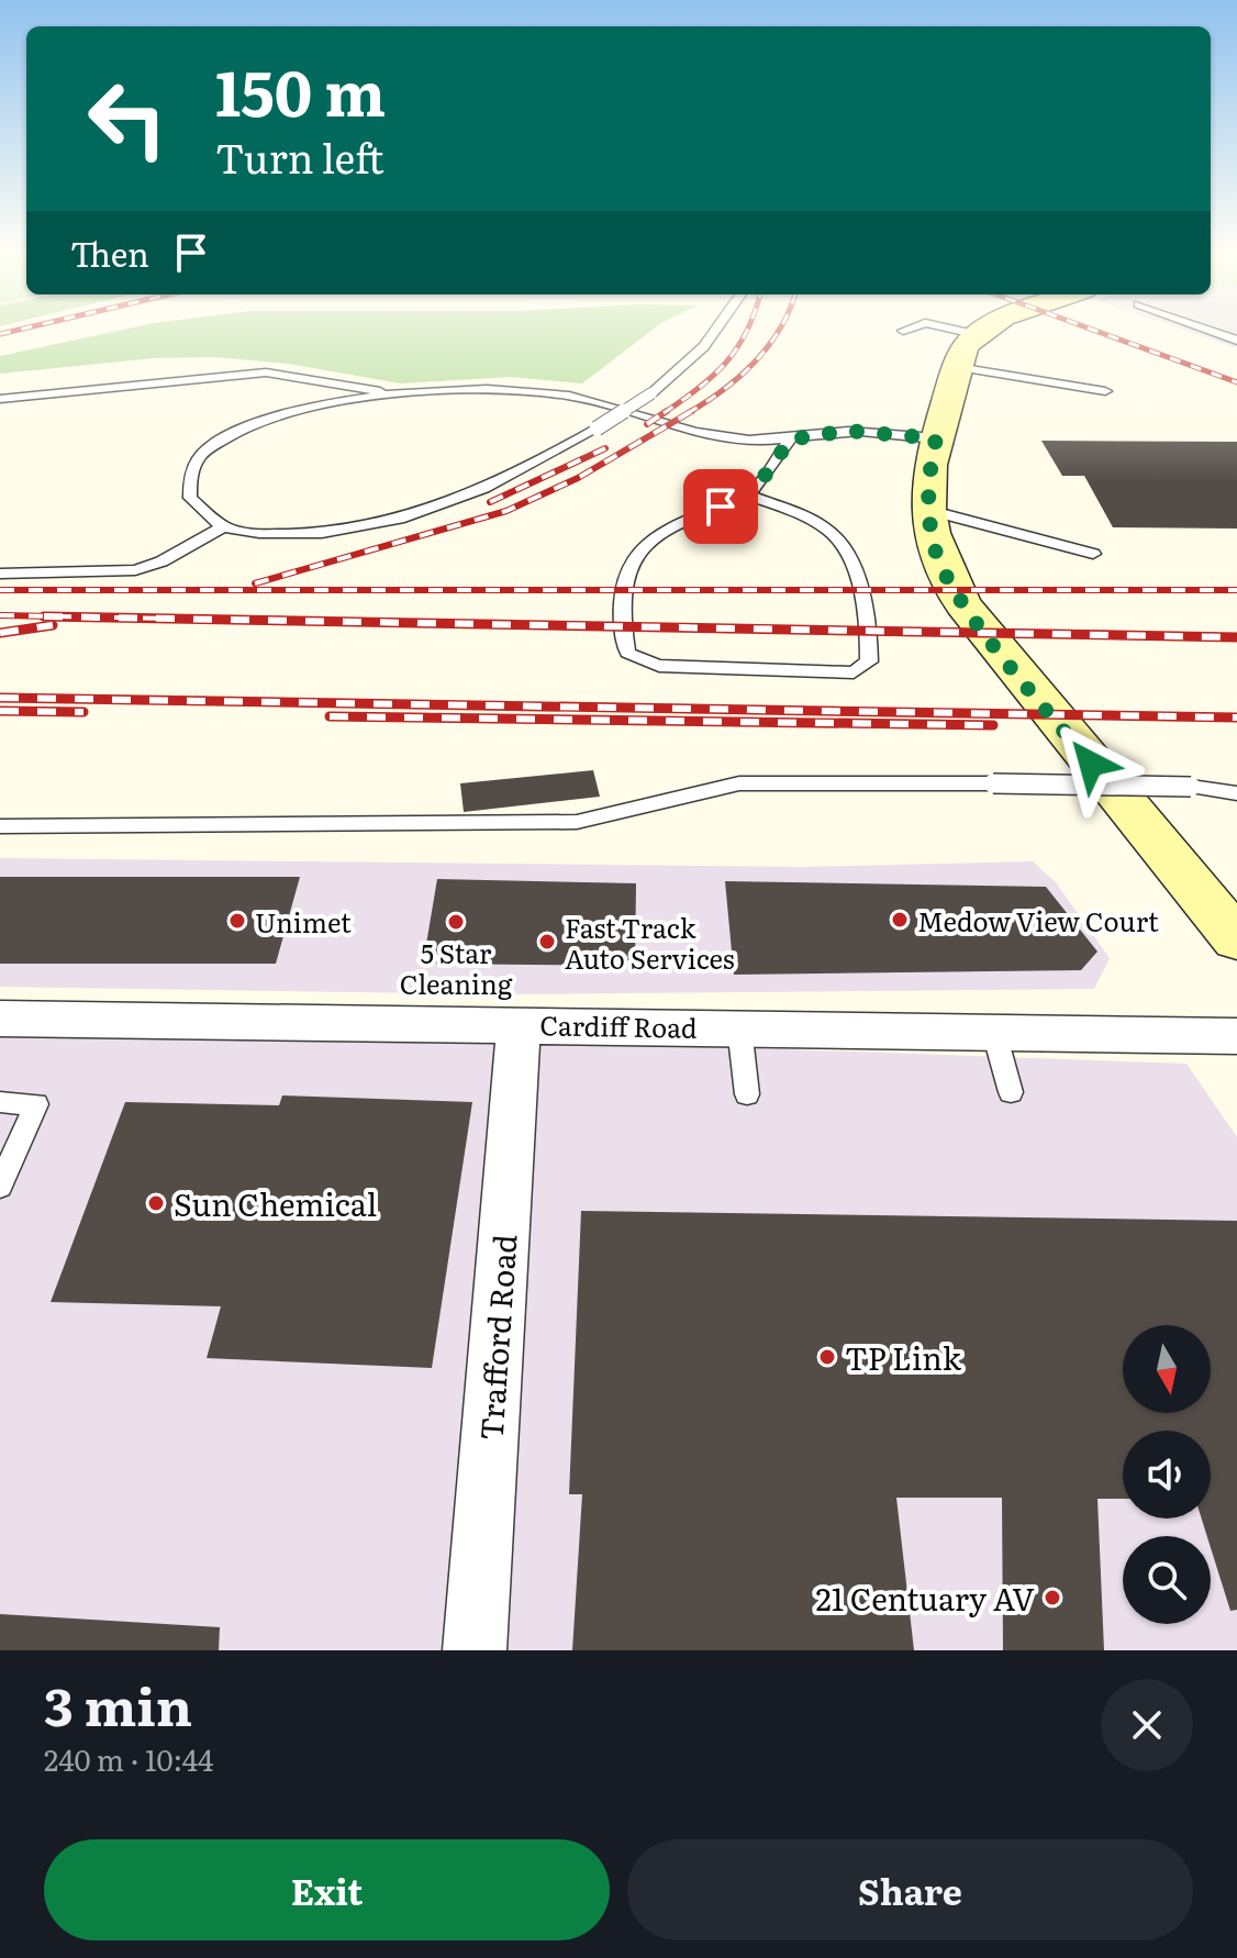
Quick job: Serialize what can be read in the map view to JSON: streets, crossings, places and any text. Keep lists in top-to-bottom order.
{
  "streets": {
    "street": ["Cardiff Road", "Trafford Road"]
  },
  "crossings": [
    ["Cardiff Road", "Trafford Road"]
  ],
  "places": [
    "Medow View Court",
    "Unimet",
    "5 Star Cleaning",
    "Fast Track Auto Services",
    "Sun Chemical",
    "TP Link",
    "21 Centuary AV"
  ],
  "north": "bottom",
  "page": {
    "turn": ["150 m", "Turn left"],
    "then": "Then",
    "heading": ["3 min", "240 m · 10:44"],
    "buttons": ["Exit", "Share"]
  }
}
